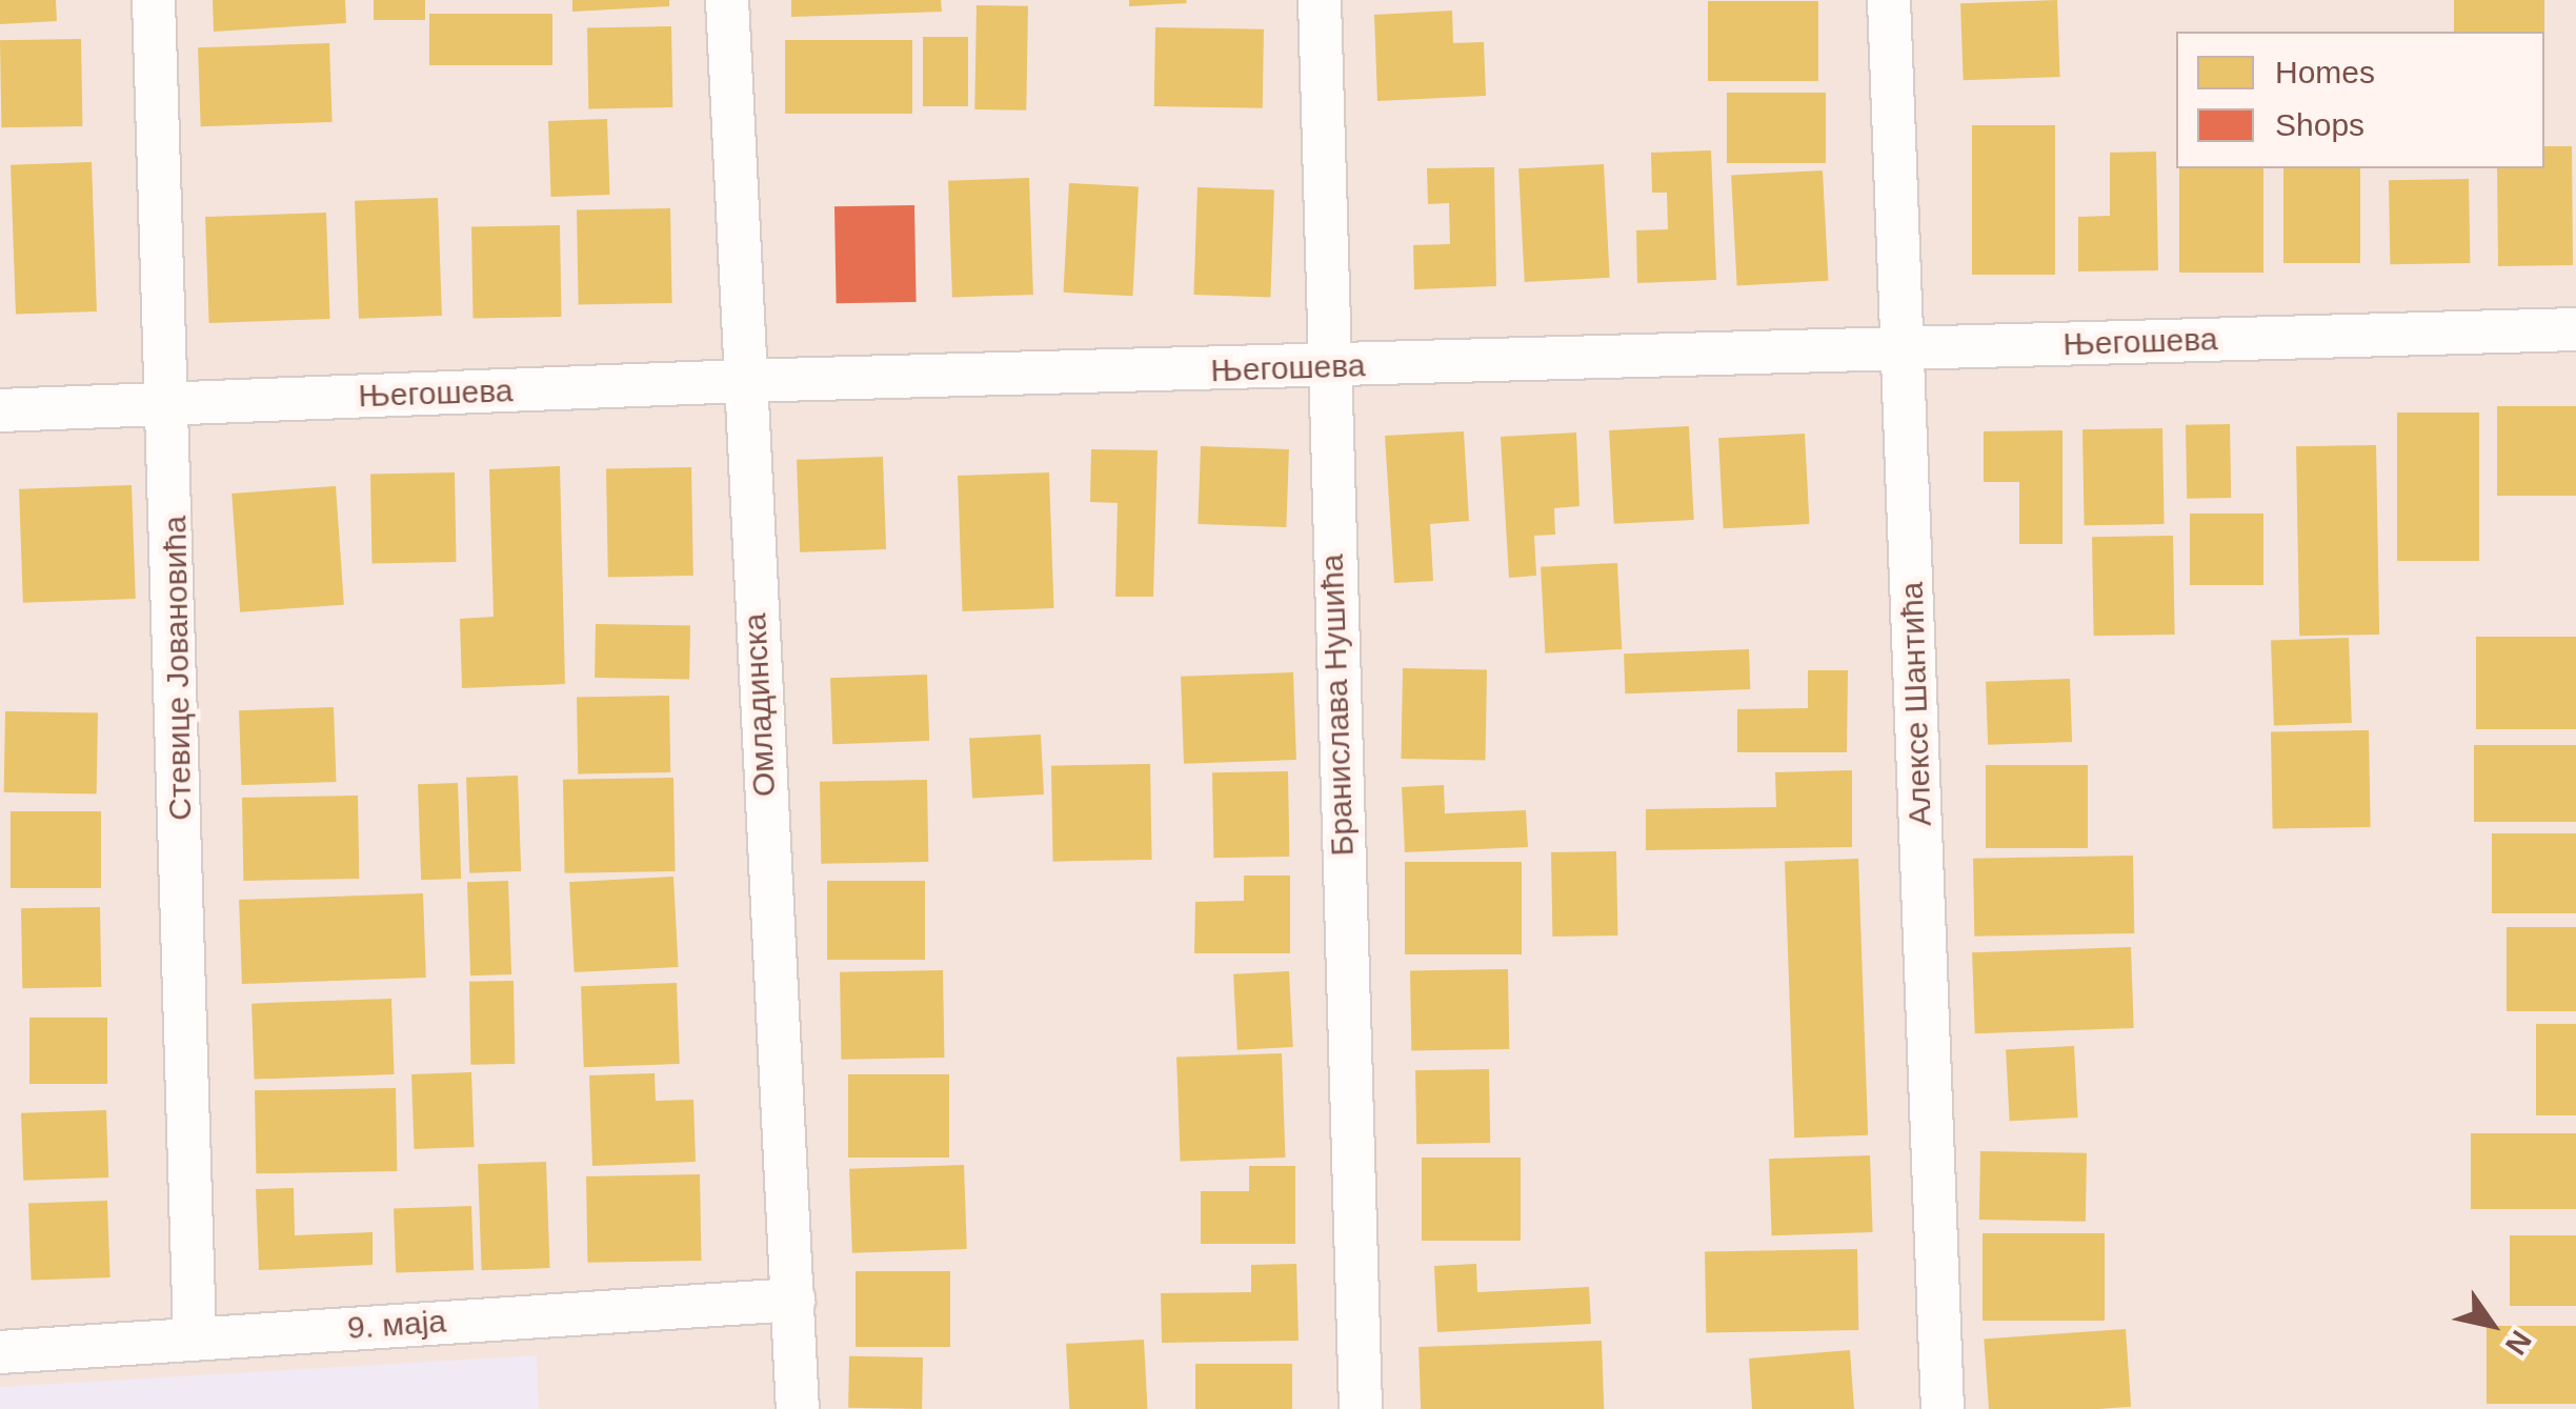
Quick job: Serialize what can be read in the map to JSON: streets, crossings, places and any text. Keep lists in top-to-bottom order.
{
  "streets": {
    "street": [
      "Његошева",
      "Стевице Јовановића",
      "Алексе Шантића",
      "Омладинска",
      "Бранислава Нушића",
      "9. маја"
    ]
  },
  "crossings": [
    ["Његошева", "Стевице Јовановића"],
    ["Његошева", "Алексе Шантића"],
    ["Његошева", "Омладинска"],
    ["Његошева", "Бранислава Нушића"],
    ["Стевице Јовановића", "9. маја"],
    ["Омладинска", "9. маја"]
  ],
  "legend": ["Homes", "Shops"],
  "north": "bottom right"
}
